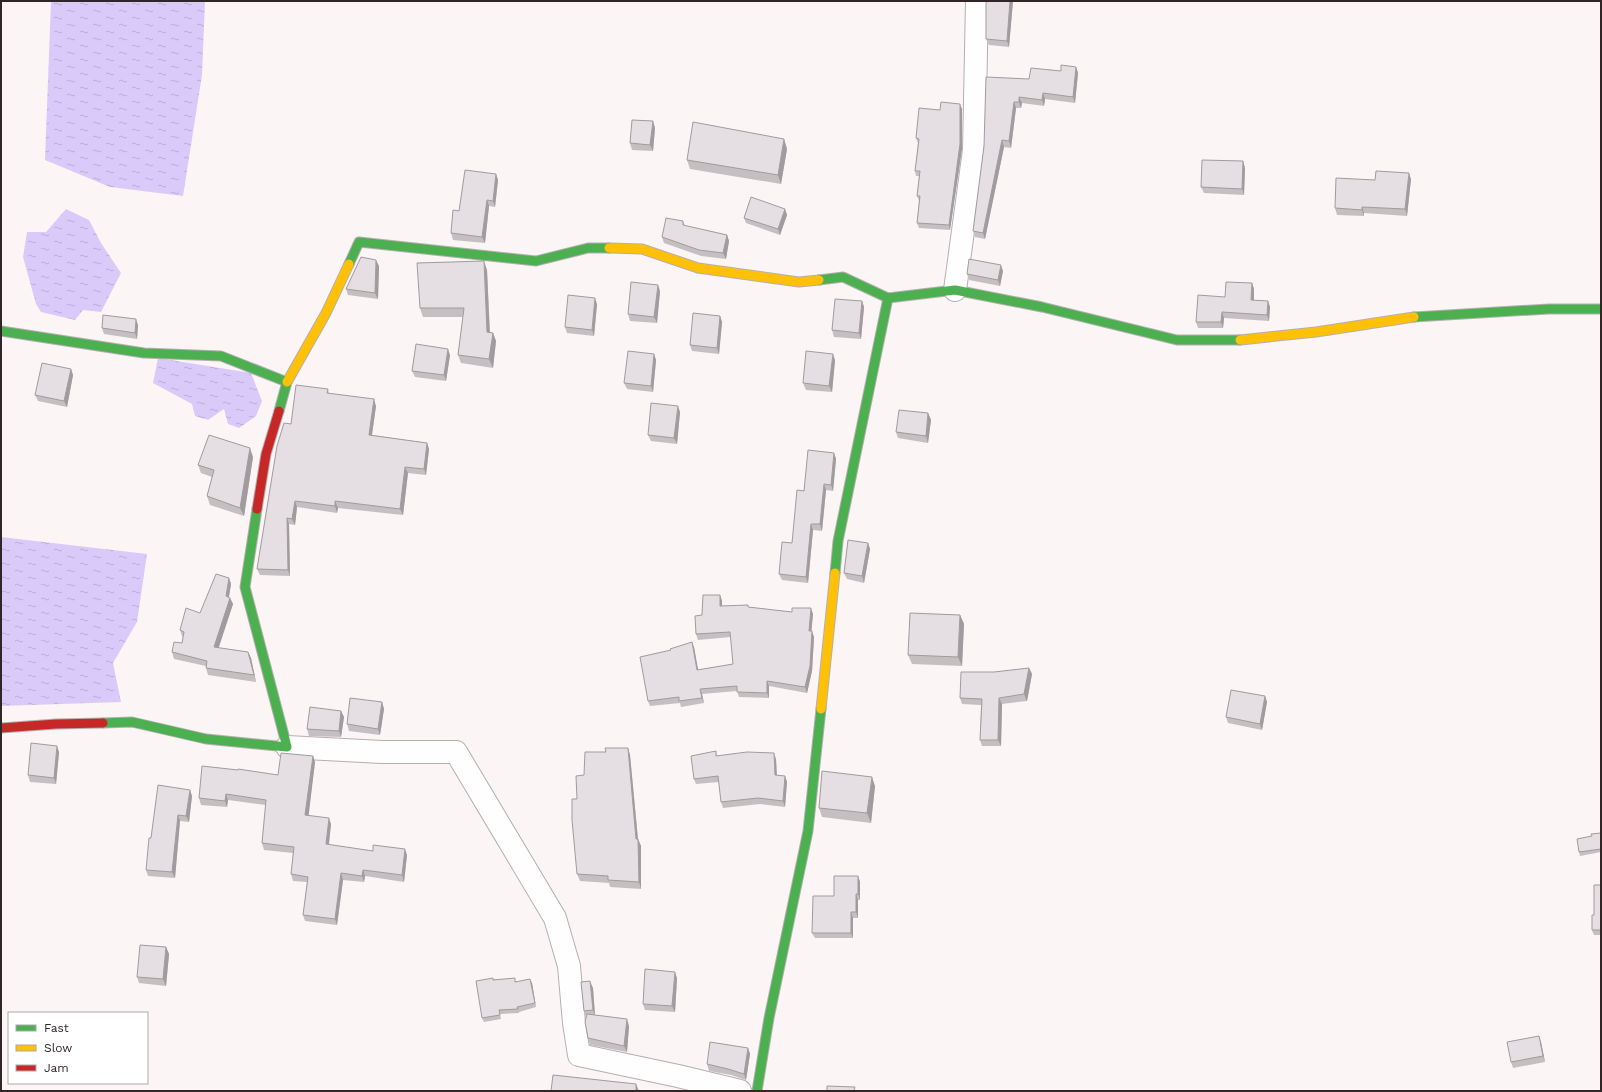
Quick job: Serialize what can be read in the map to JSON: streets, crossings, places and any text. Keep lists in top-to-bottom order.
{
  "legend": ["Fast", "Slow", "Jam"]
}
